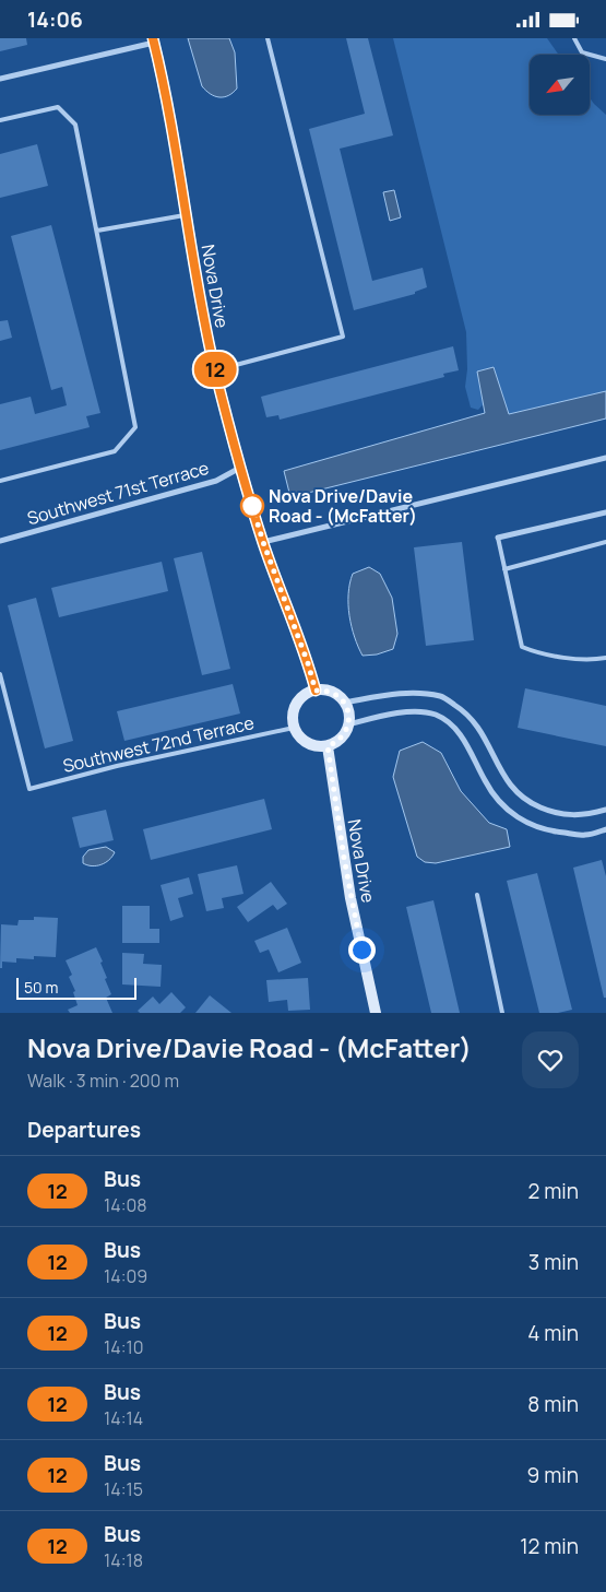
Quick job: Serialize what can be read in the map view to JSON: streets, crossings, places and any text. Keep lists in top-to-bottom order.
{
  "streets": {
    "street": ["Nova Drive", "Southwest 71st Terrace"],
    "lane": ["Southwest 72nd Terrace"]
  },
  "crossings": [
    ["Nova Drive", "Southwest 71st Terrace"],
    ["Nova Drive", "Southwest 72nd Terrace"]
  ],
  "places": ["Nova Drive/Davie Road - (McFatter)"],
  "lines": ["bus line 12"],
  "scale_bar": "50 m",
  "north": "bottom left",
  "page": {
    "status": "14:06",
    "on_map": "12",
    "scale": "50 m",
    "heading": [
      ["Nova Drive/Davie Road - (McFatter)", "Walk · 3 min · 200 m"],
      "Departures"
    ],
    "list": [
      {
        "mark": "12",
        "name": "Bus",
        "note": "14:08",
        "value": "2 min"
      },
      {
        "mark": "12",
        "name": "Bus",
        "note": "14:09",
        "value": "3 min"
      },
      {
        "mark": "12",
        "name": "Bus",
        "note": "14:10",
        "value": "4 min"
      },
      {
        "mark": "12",
        "name": "Bus",
        "note": "14:14",
        "value": "8 min"
      },
      {
        "mark": "12",
        "name": "Bus",
        "note": "14:15",
        "value": "9 min"
      },
      {
        "mark": "12",
        "name": "Bus",
        "note": "14:18",
        "value": "12 min"
      }
    ]
  }
}
